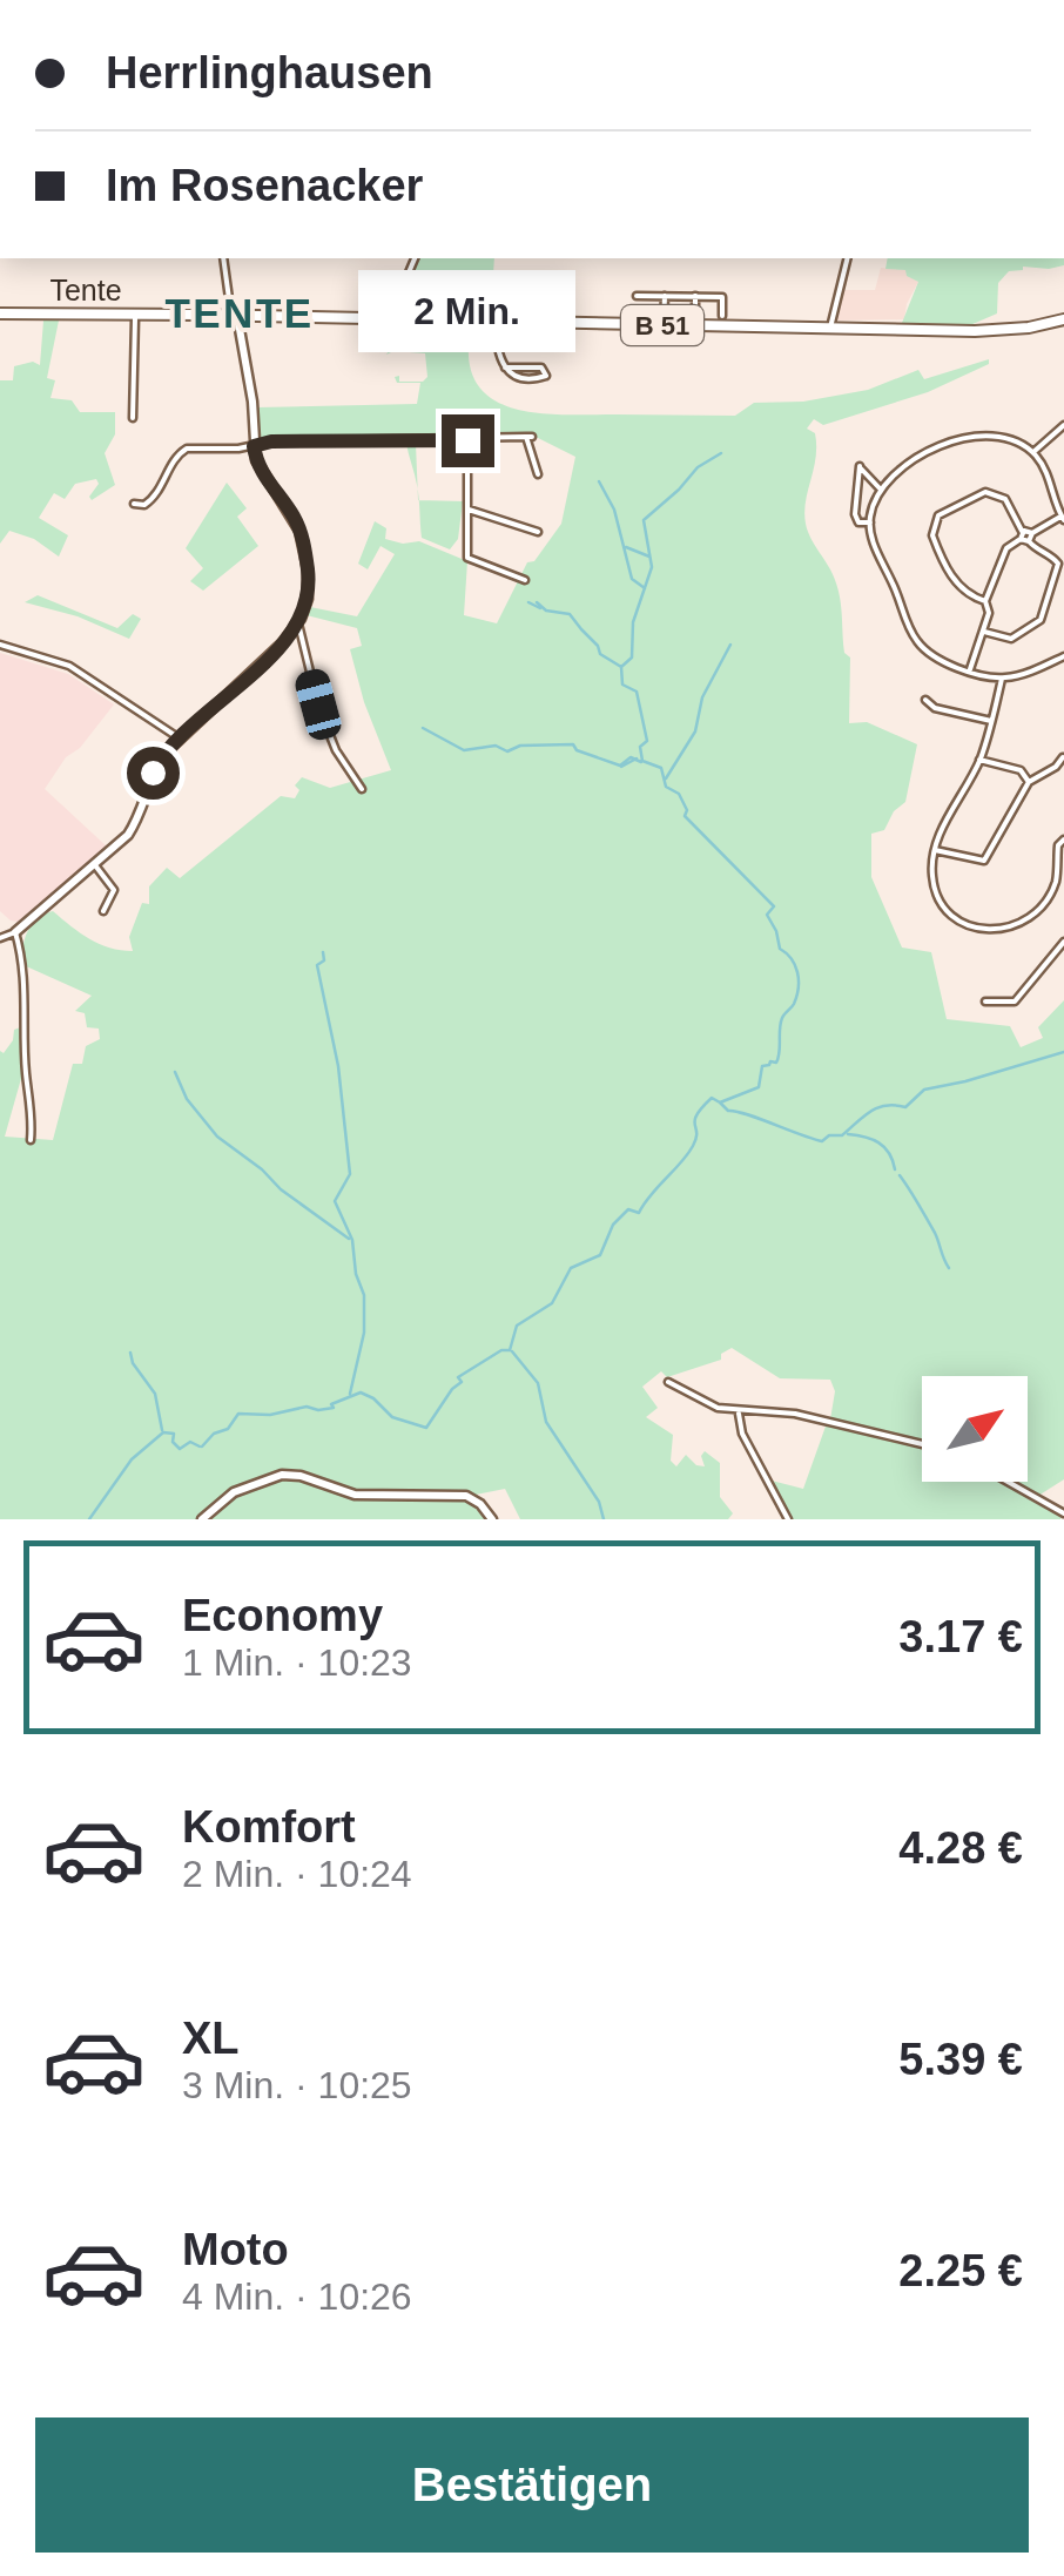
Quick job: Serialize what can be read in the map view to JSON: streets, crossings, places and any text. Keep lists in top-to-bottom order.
{
  "streets": {
    "main road": ["Tente", "B 51"]
  },
  "districts": ["TENTE"],
  "north": "top right",
  "page": {
    "banner": ["Herrlinghausen", "Im Rosenacker"],
    "bubble": "2 Min.",
    "list": [
      {
        "name": "Economy",
        "note": "1 Min. · 10:23",
        "value": "3.17 €"
      },
      {
        "name": "Komfort",
        "note": "2 Min. · 10:24",
        "value": "4.28 €"
      },
      {
        "name": "XL",
        "note": "3 Min. · 10:25",
        "value": "5.39 €"
      },
      {
        "name": "Moto",
        "note": "4 Min. · 10:26",
        "value": "2.25 €"
      }
    ],
    "buttons": "Bestätigen"
  }
}
